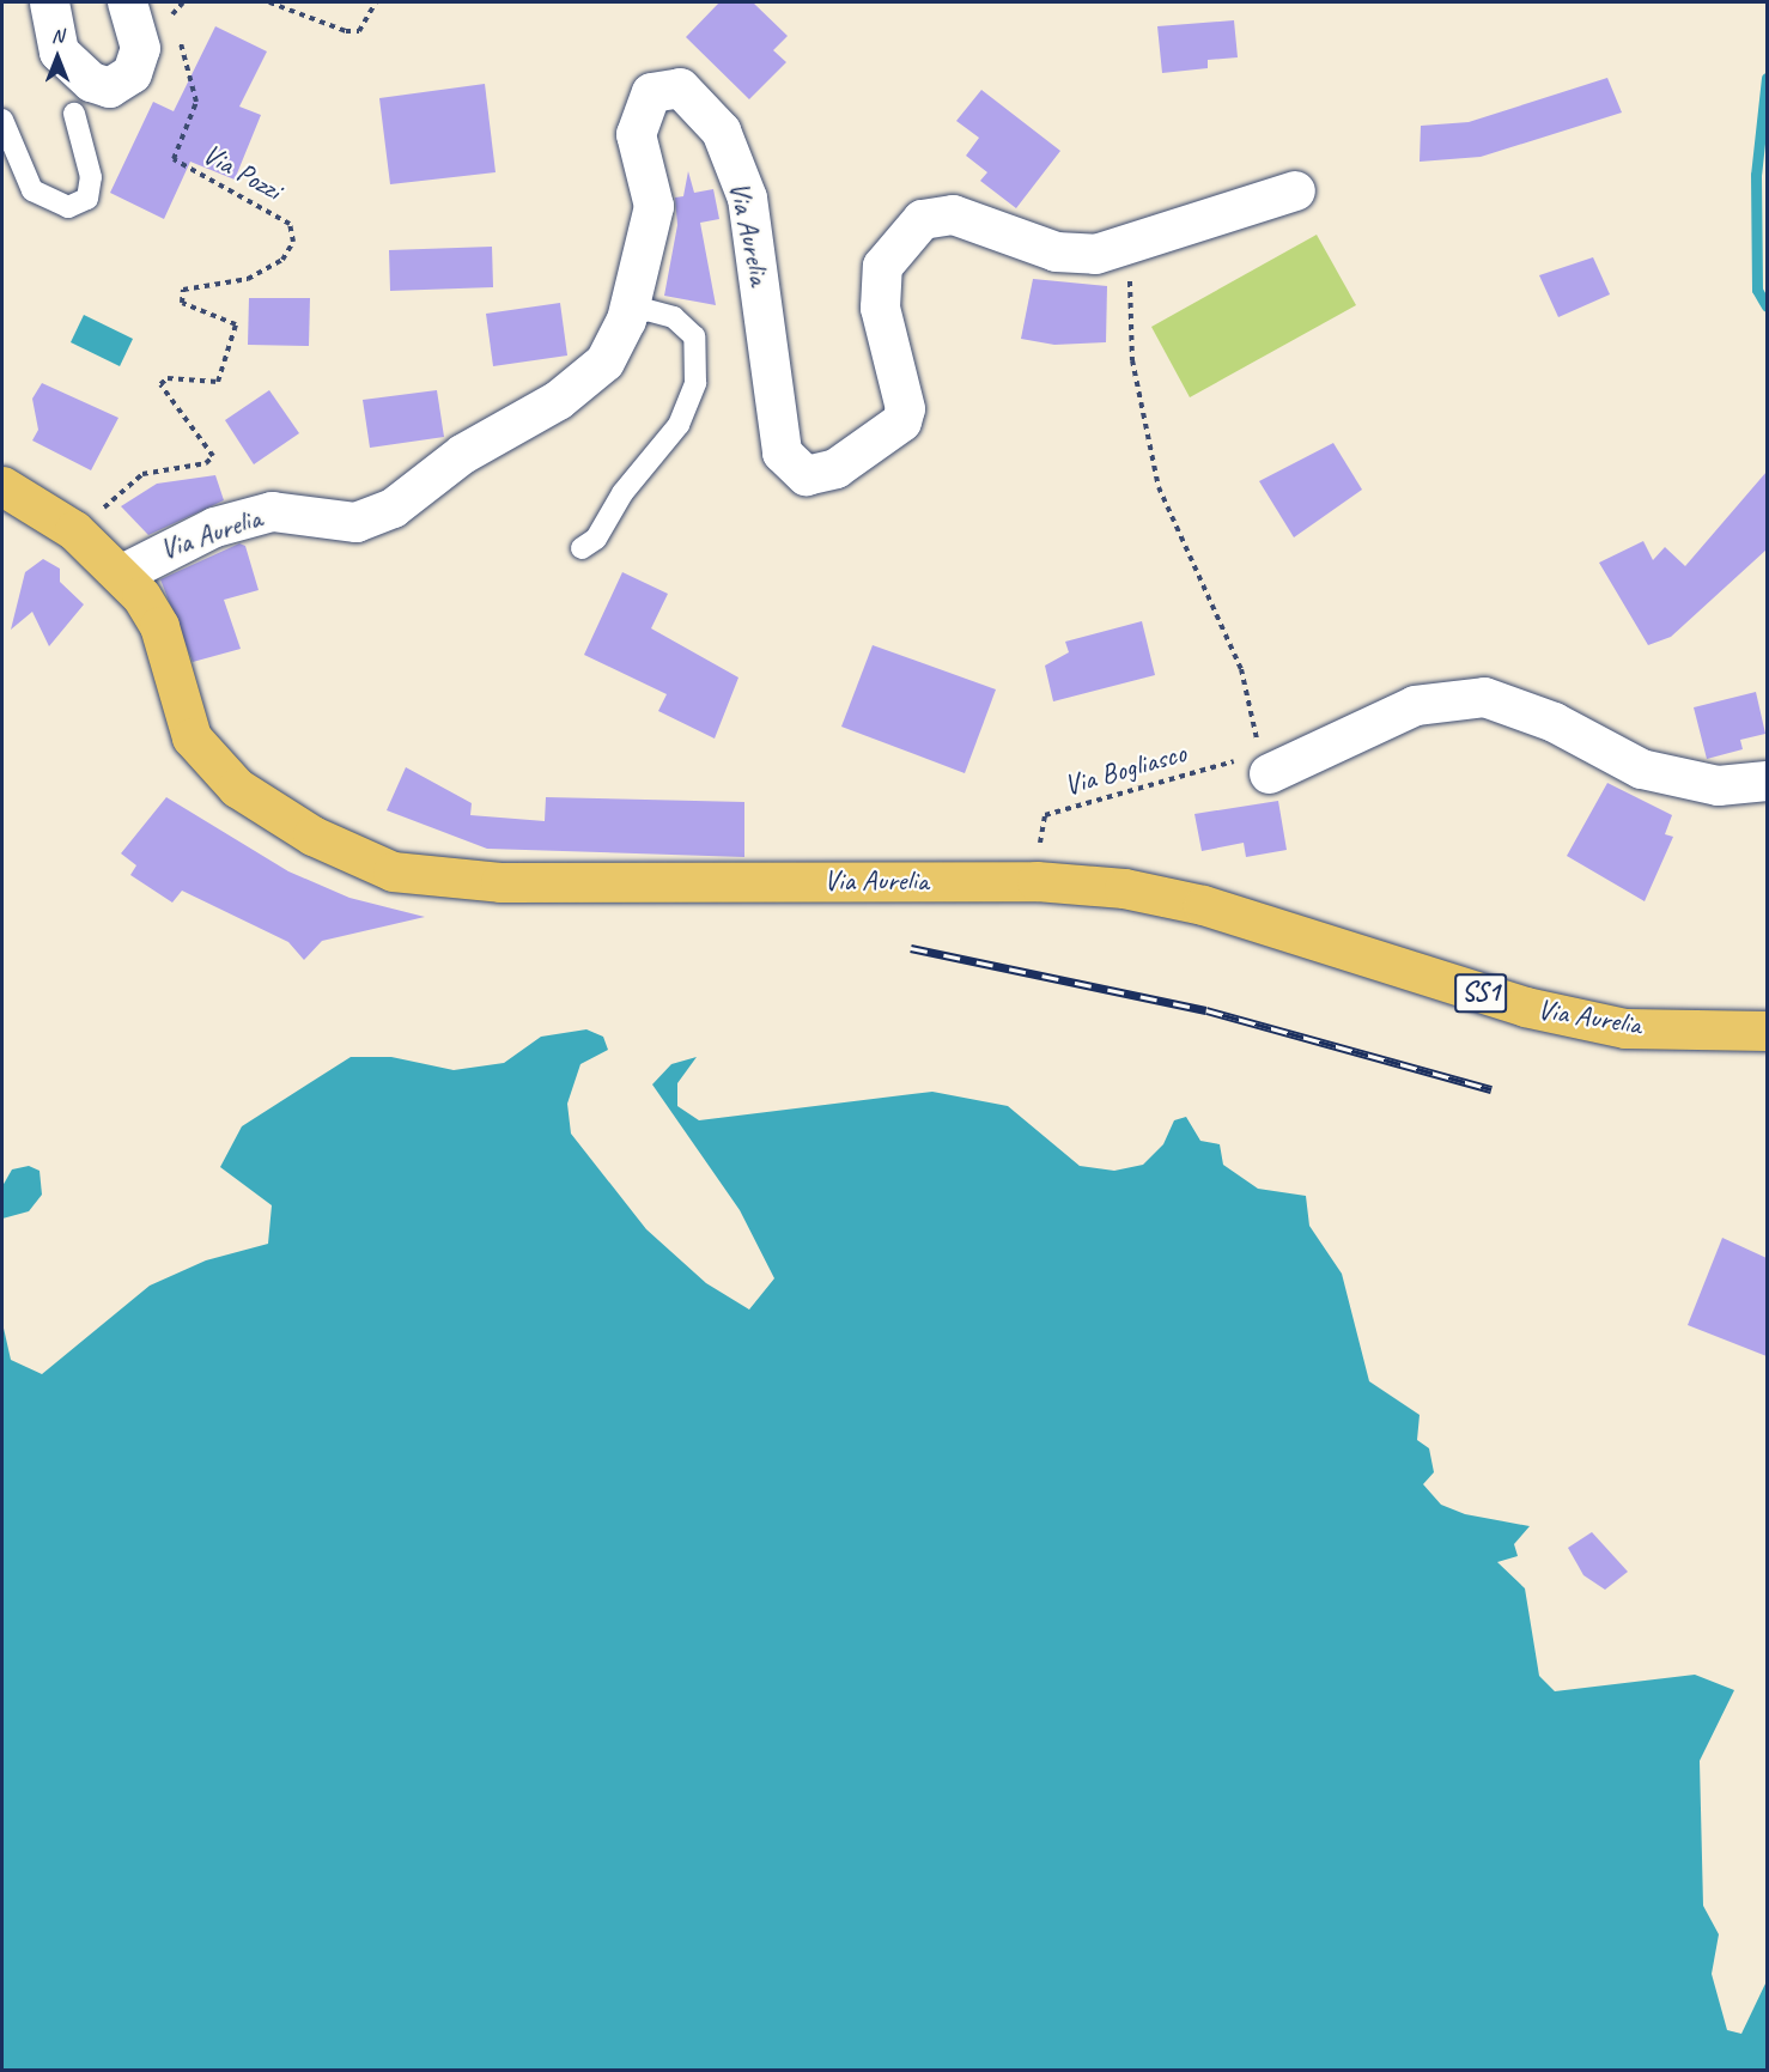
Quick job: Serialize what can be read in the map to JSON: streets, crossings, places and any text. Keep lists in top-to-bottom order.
{
  "streets": {
    "main road": ["Via Aurelia", "SS1"],
    "path": ["Via Pozzi", "Via Bogliasco"]
  },
  "crossings": [
    ["Via Pozzi", "Via Aurelia"]
  ],
  "north": "top"
}
